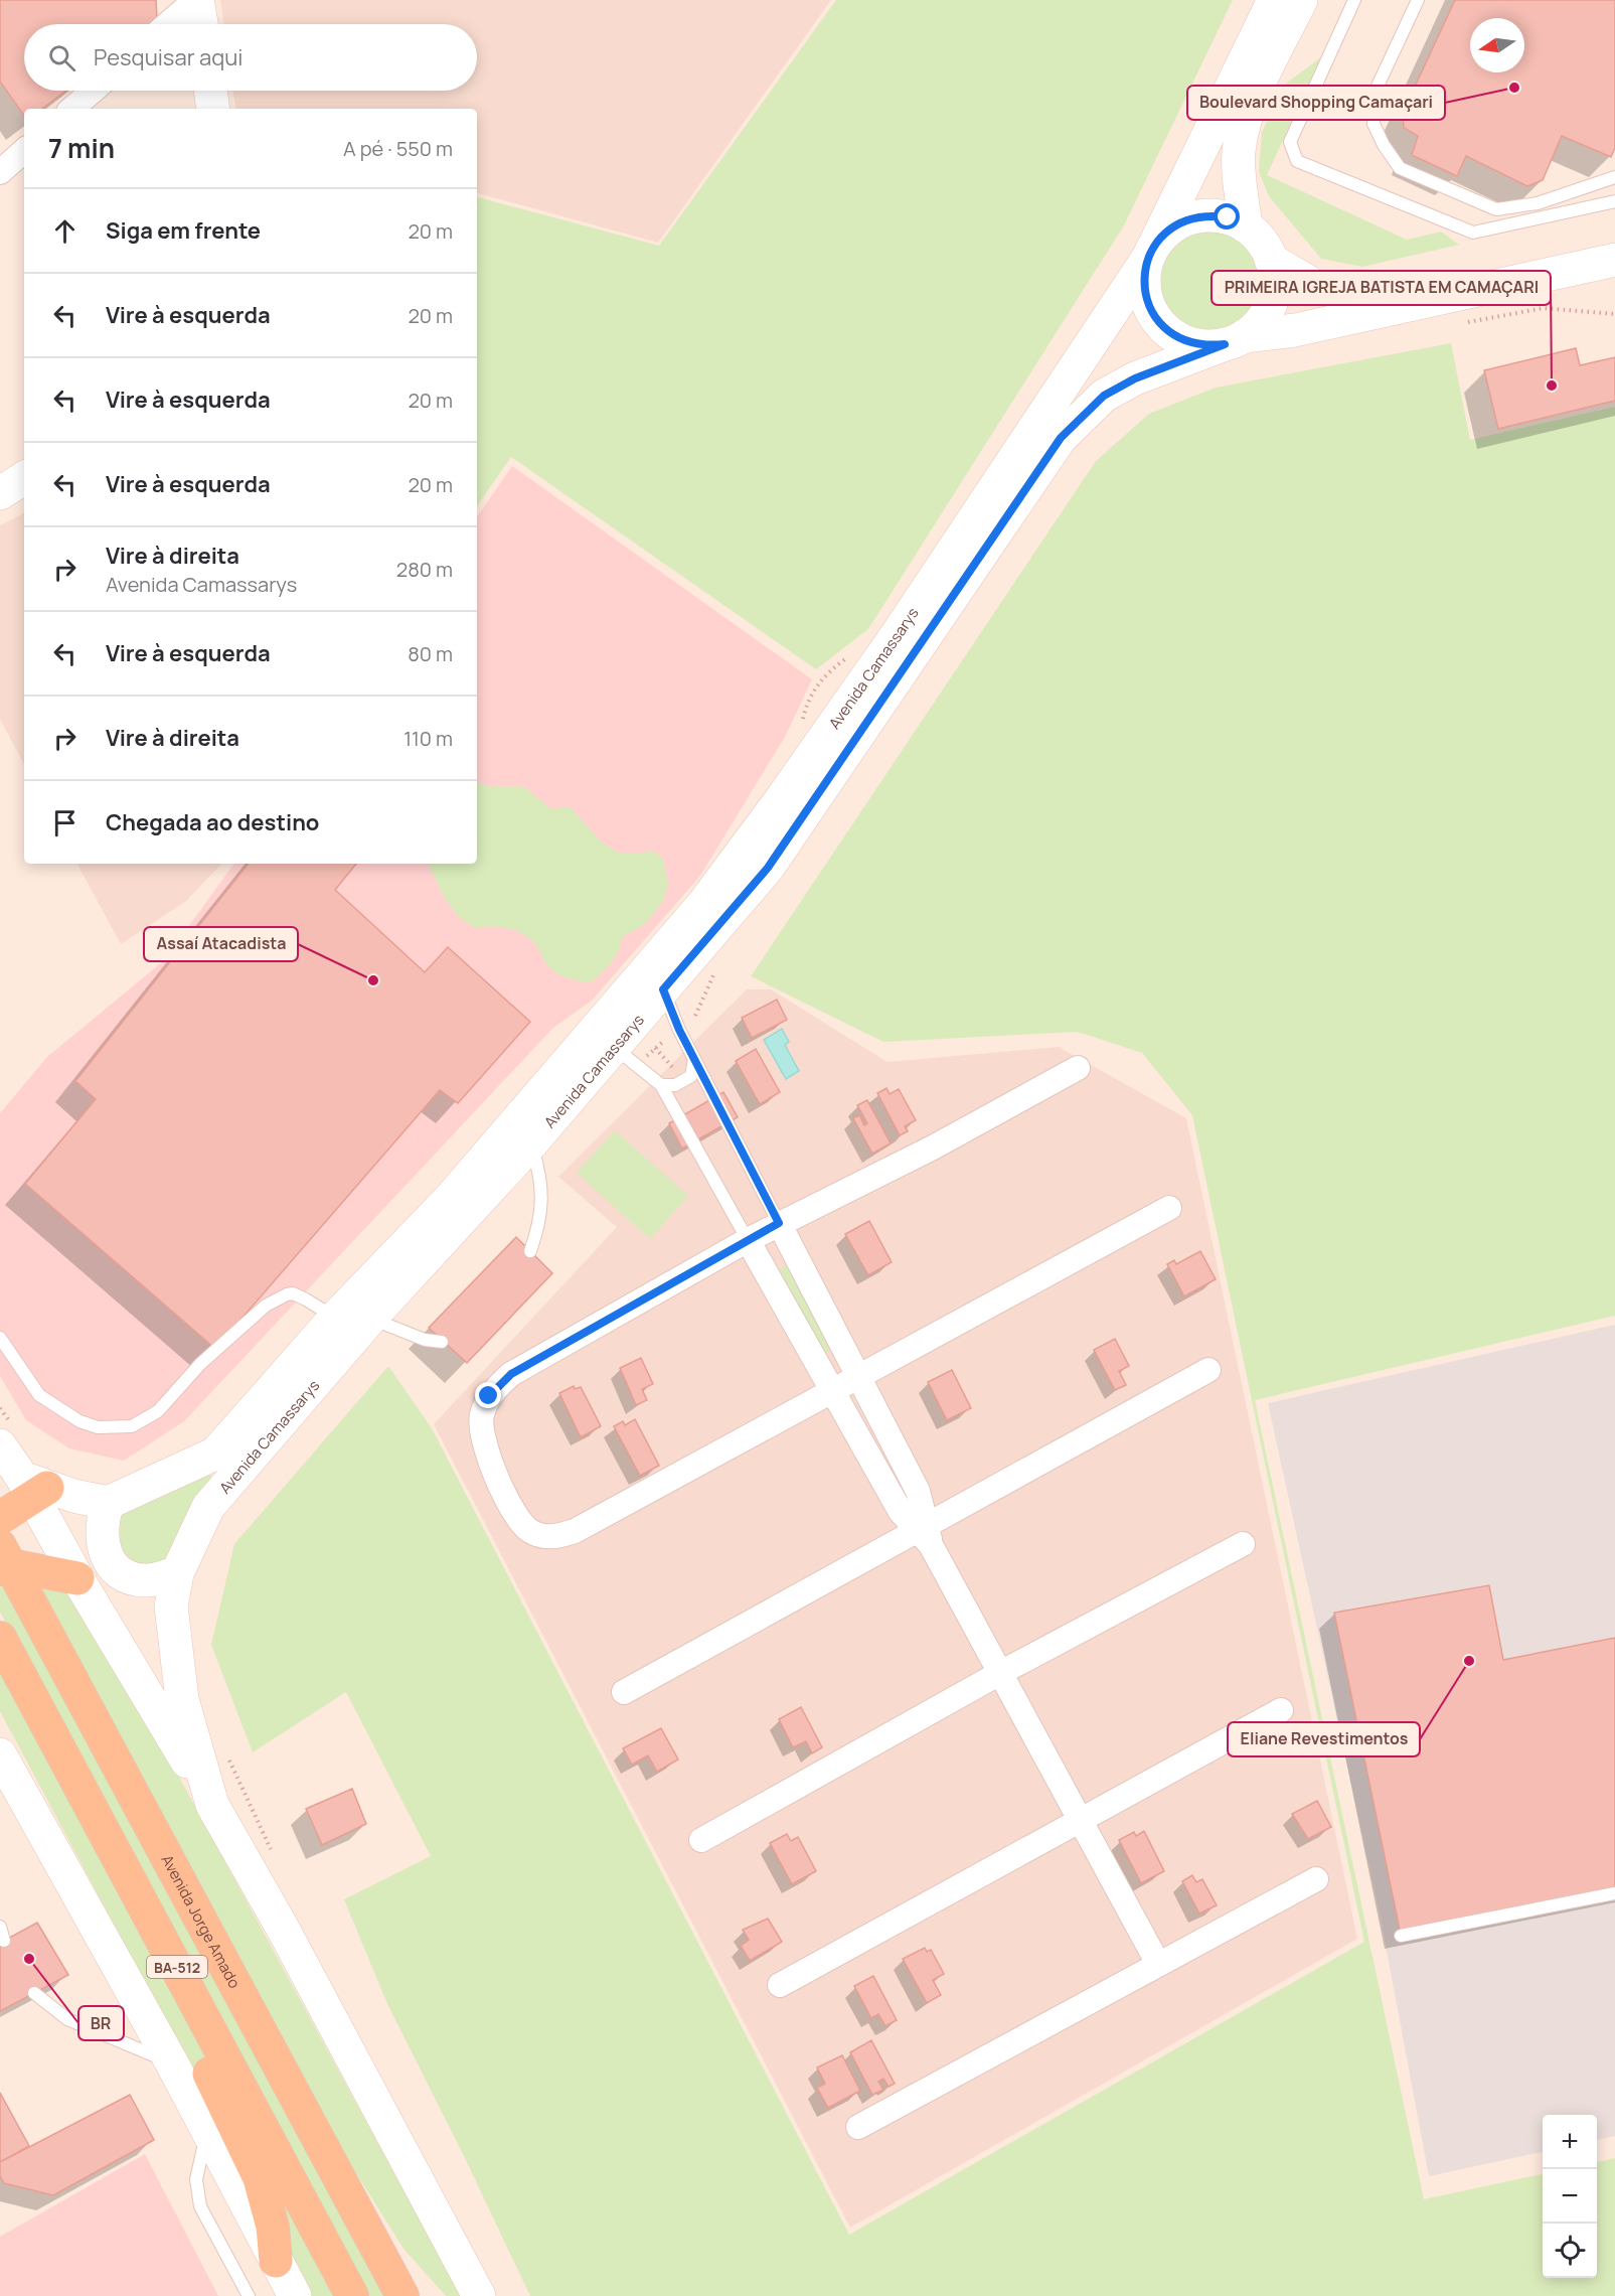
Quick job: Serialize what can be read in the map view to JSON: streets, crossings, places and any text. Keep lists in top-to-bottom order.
{
  "streets": {
    "main road": ["Avenida Jorge Amado", "BA-512"],
    "street": ["Avenida Camassarys"]
  },
  "places": [
    "Boulevard Shopping Camaçari",
    "PRIMEIRA IGREJA BATISTA EM CAMAÇARI",
    "Assaí Atacadista",
    "Eliane Revestimentos",
    "BR"
  ],
  "north": "left",
  "page": {
    "search": "Pesquisar aqui",
    "heading": ["7 min", "A pé · 550 m"],
    "list": [
      ["Siga em frente", "20 m"],
      ["Vire à esquerda", "20 m"],
      ["Vire à esquerda", "20 m"],
      ["Vire à esquerda", "20 m"],
      ["Vire à direita", "Avenida Camassarys", "280 m"],
      ["Vire à esquerda", "80 m"],
      ["Vire à direita", "110 m"],
      "Chegada ao destino"
    ],
    "map_buttons": ["+", "−"]
  }
}
